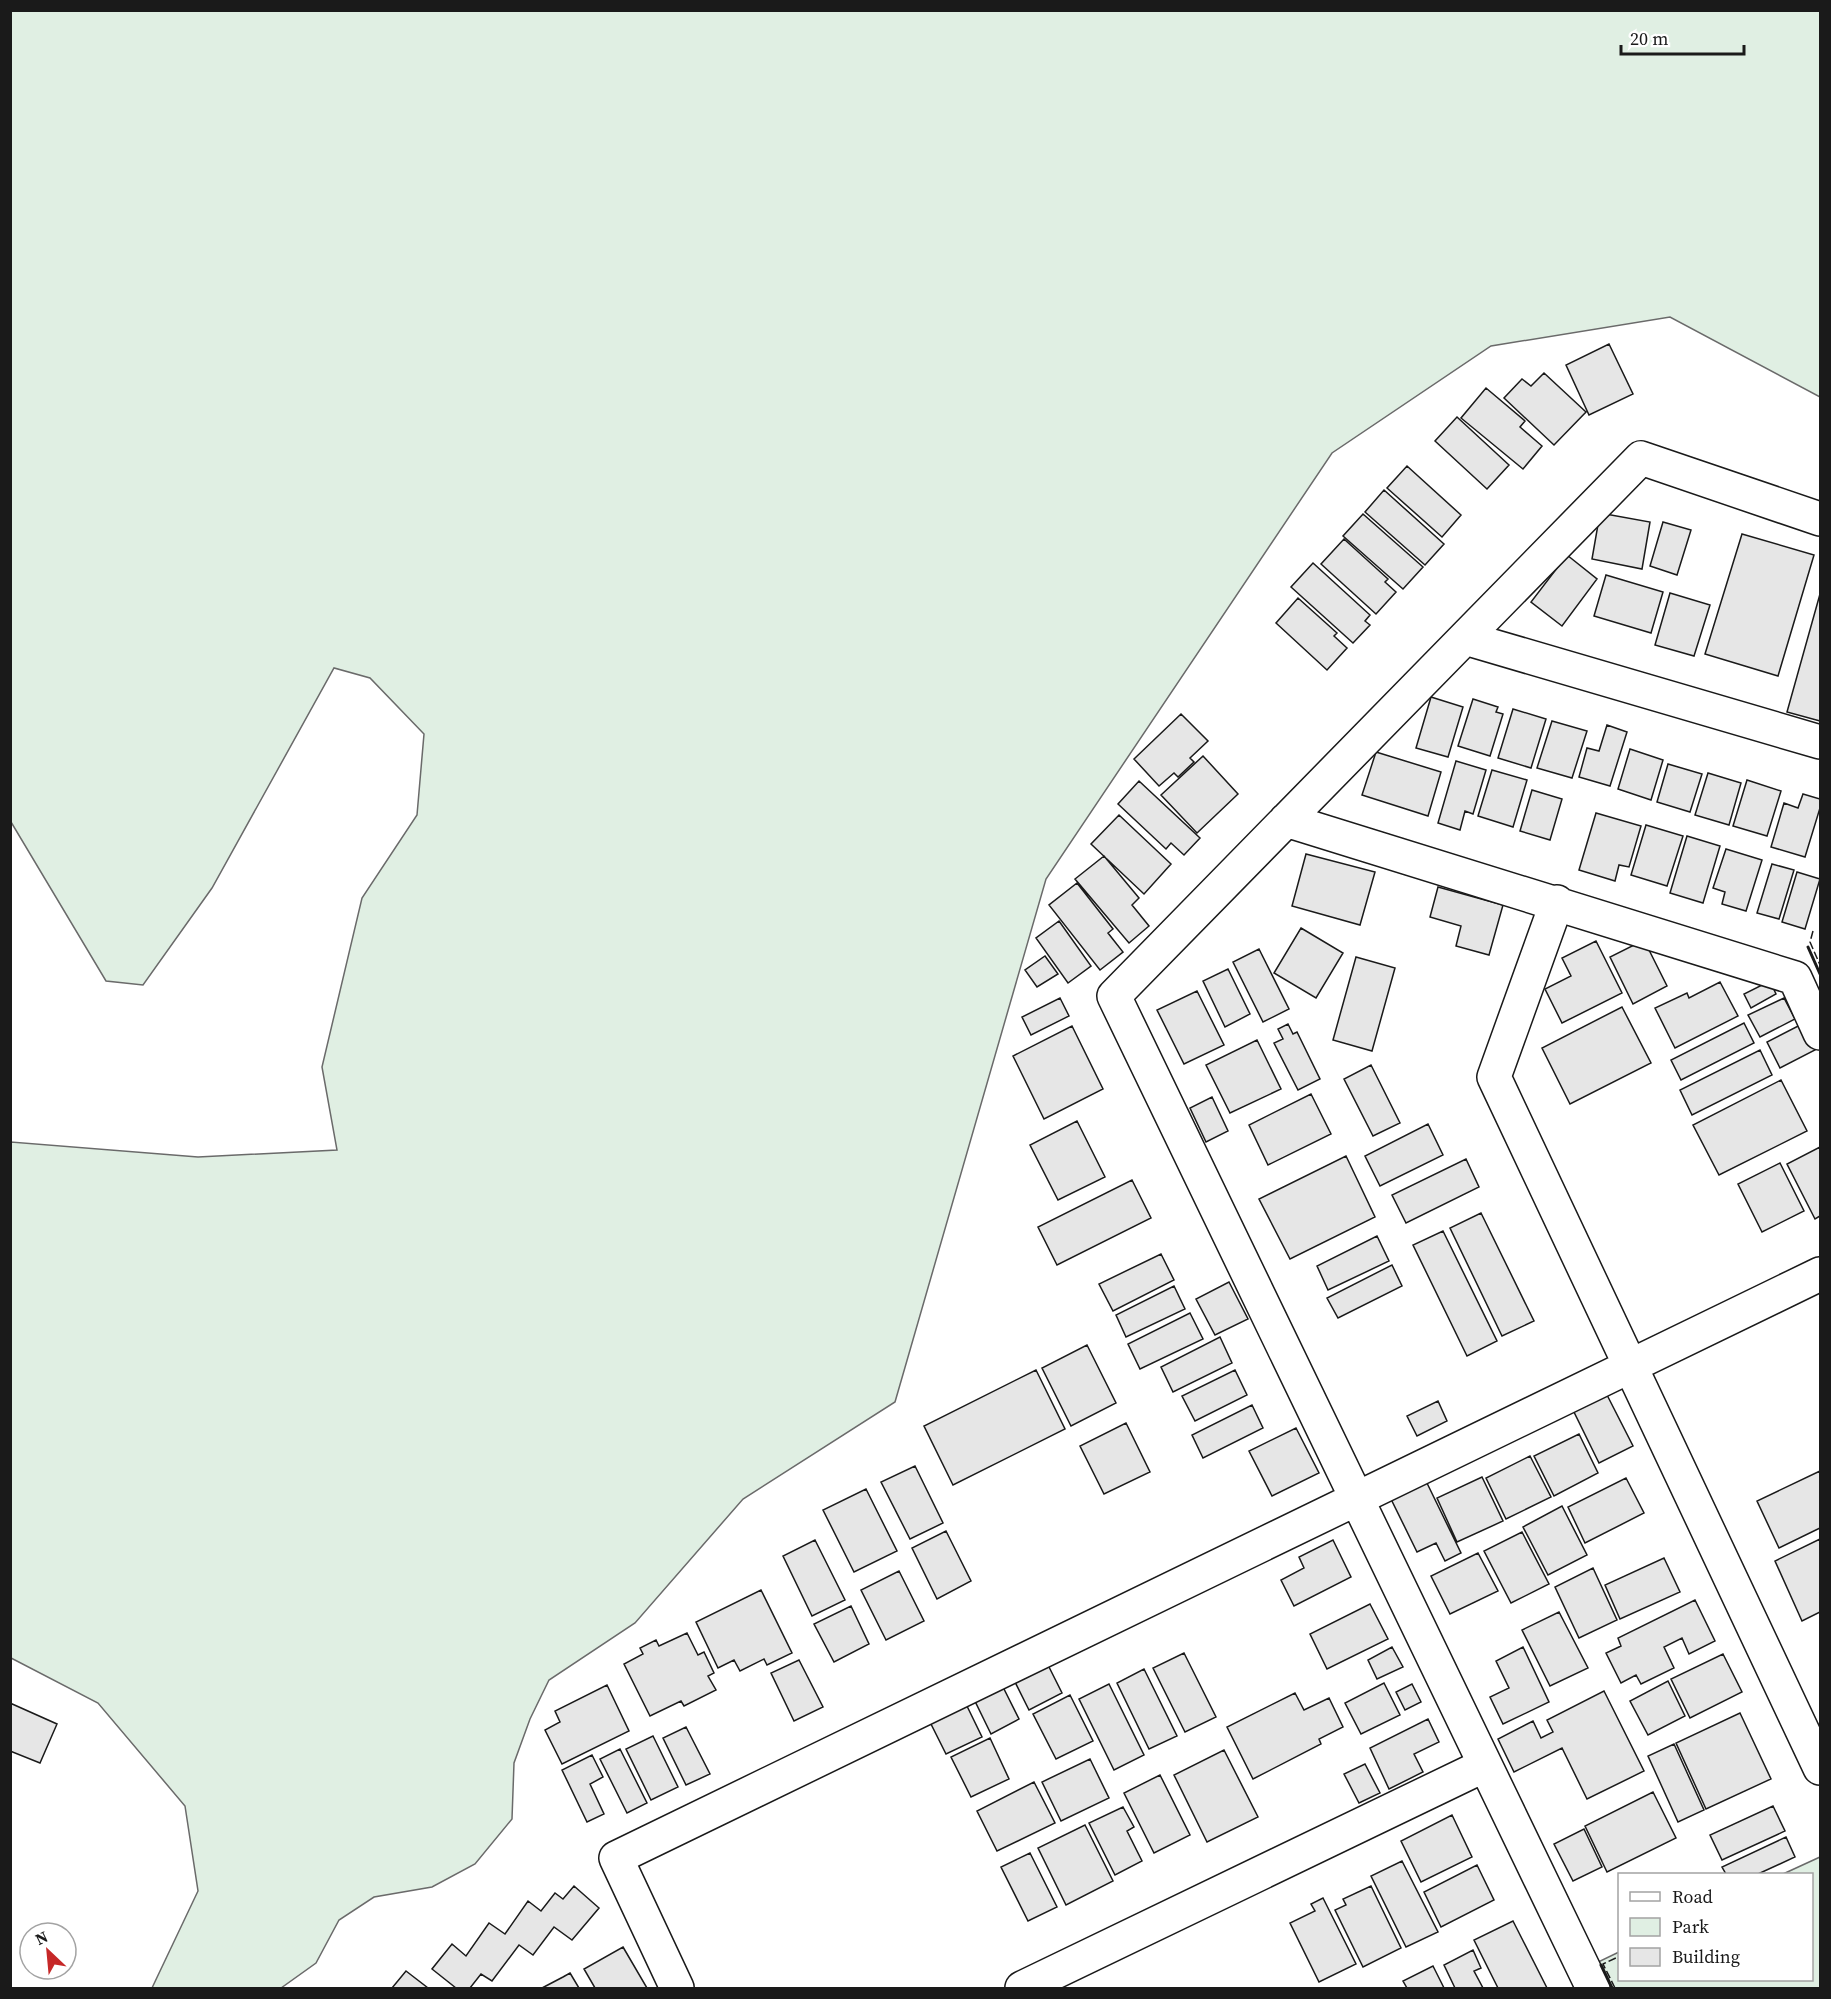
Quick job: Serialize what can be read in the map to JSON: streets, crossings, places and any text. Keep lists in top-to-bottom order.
{
  "legend": ["Road", "Park", "Building"],
  "scale_bar": "20 m",
  "north": "top left"
}
